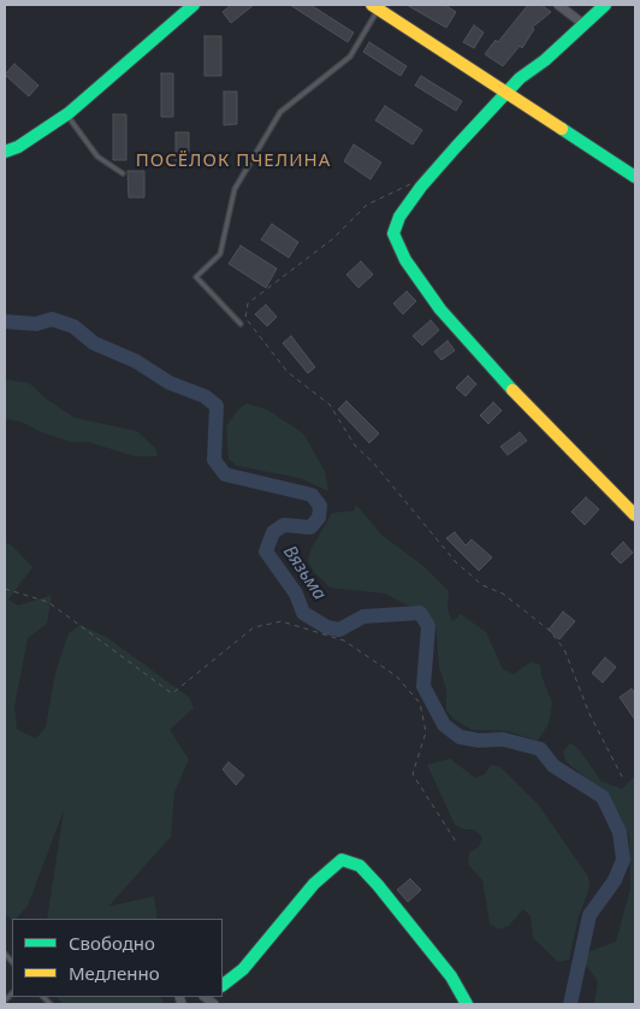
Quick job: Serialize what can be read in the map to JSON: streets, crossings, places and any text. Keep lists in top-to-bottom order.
{
  "districts": ["ПОСЁЛОК ПЧЕЛИНА"],
  "water": ["Вязьма"],
  "legend": ["Свободно", "Медленно"]
}
